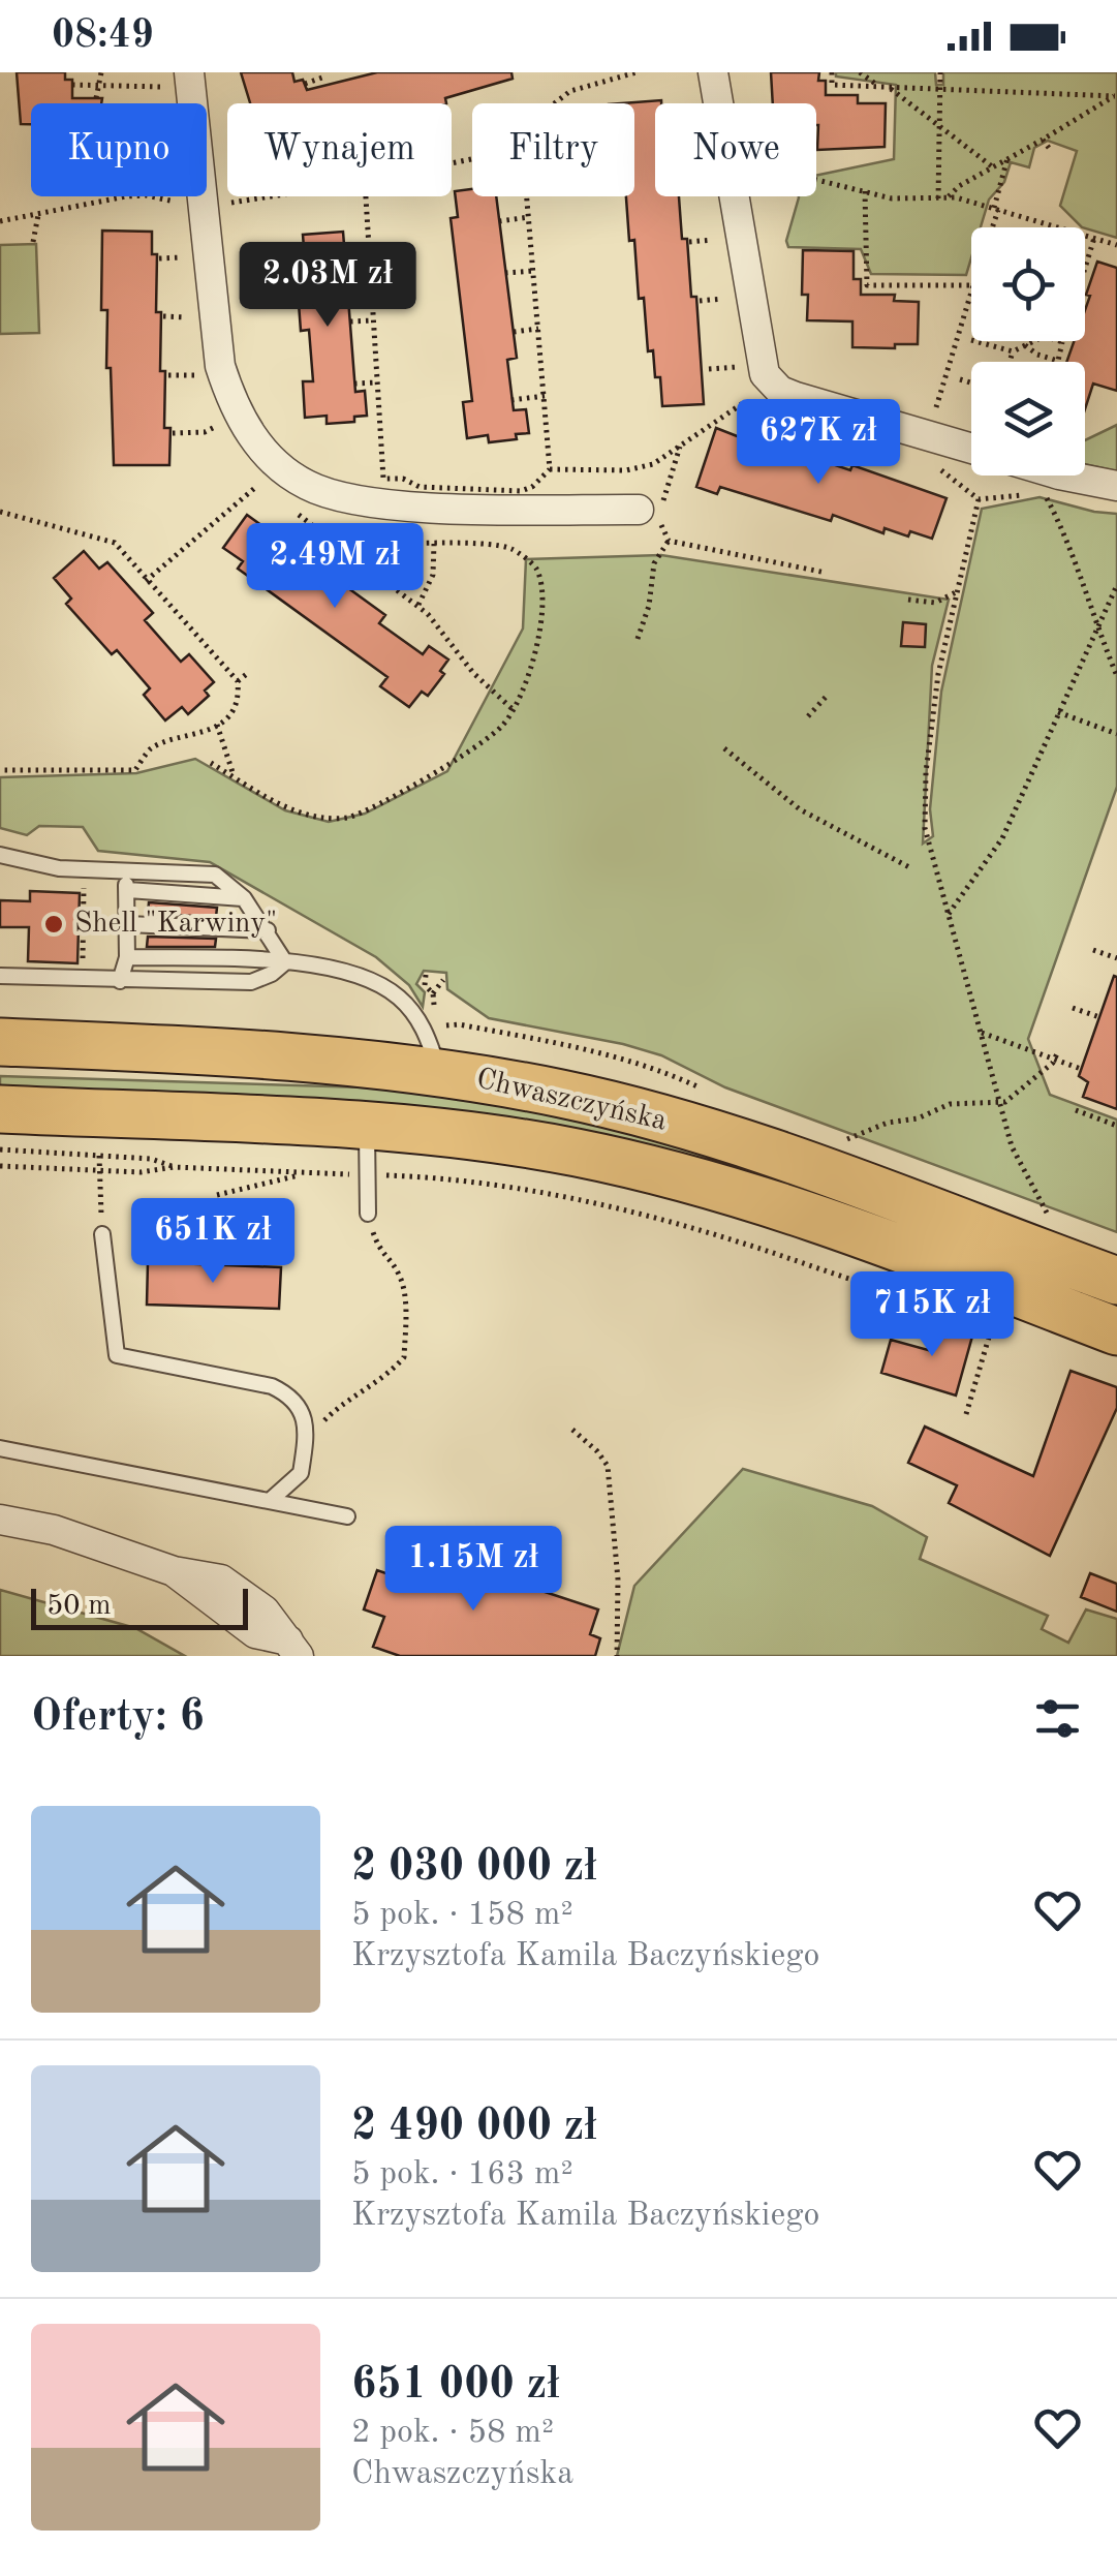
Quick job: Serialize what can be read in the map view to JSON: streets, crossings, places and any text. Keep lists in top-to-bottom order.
{
  "streets": {
    "main road": ["Chwaszczyńska"]
  },
  "places": ["Shell \"Karwiny\""],
  "scale_bar": "50 m",
  "page": {
    "status": "08:49",
    "chip": [
      "Kupno",
      "Wynajem",
      "Filtry",
      "Nowe"
    ],
    "price": [
      "2.03M zł",
      "627K zł",
      "2.49M zł",
      "651K zł",
      "715K zł",
      "1.15M zł"
    ],
    "scale": "50 m",
    "heading": "Oferty: 6",
    "list": [
      {
        "name": "2 030 000 zł",
        "note": "5 pok. · 158 m² · Krzysztofa Kamila Baczyńskiego"
      },
      {
        "name": "2 490 000 zł",
        "note": "5 pok. · 163 m² · Krzysztofa Kamila Baczyńskiego"
      },
      {
        "name": "651 000 zł",
        "note": "2 pok. · 58 m² · Chwaszczyńska"
      }
    ]
  }
}
